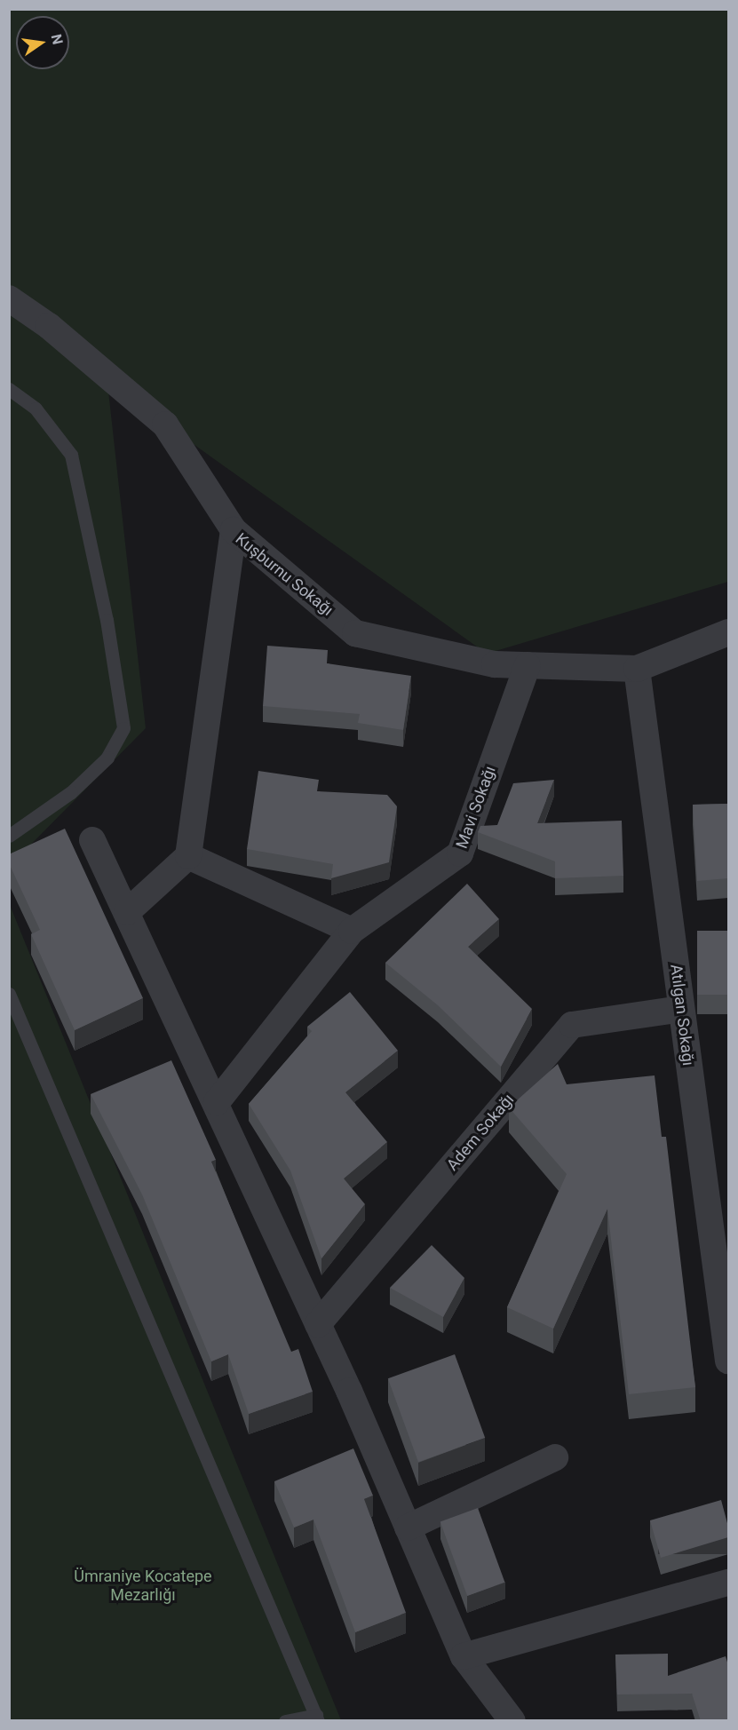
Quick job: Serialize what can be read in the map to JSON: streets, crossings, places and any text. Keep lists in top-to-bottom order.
{
  "streets": {
    "street": [
      "Kuşburnu Sokağı",
      "Mavi Sokağı",
      "Atılgan Sokağı",
      "Adem Sokağı"
    ]
  },
  "crossings": [
    ["Kuşburnu Sokağı", "Mavi Sokağı"],
    ["Kuşburnu Sokağı", "Atılgan Sokağı"],
    ["Atılgan Sokağı", "Adem Sokağı"]
  ],
  "parks": ["Ümraniye Kocatepe Mezarlığı"],
  "north": "right"
}
